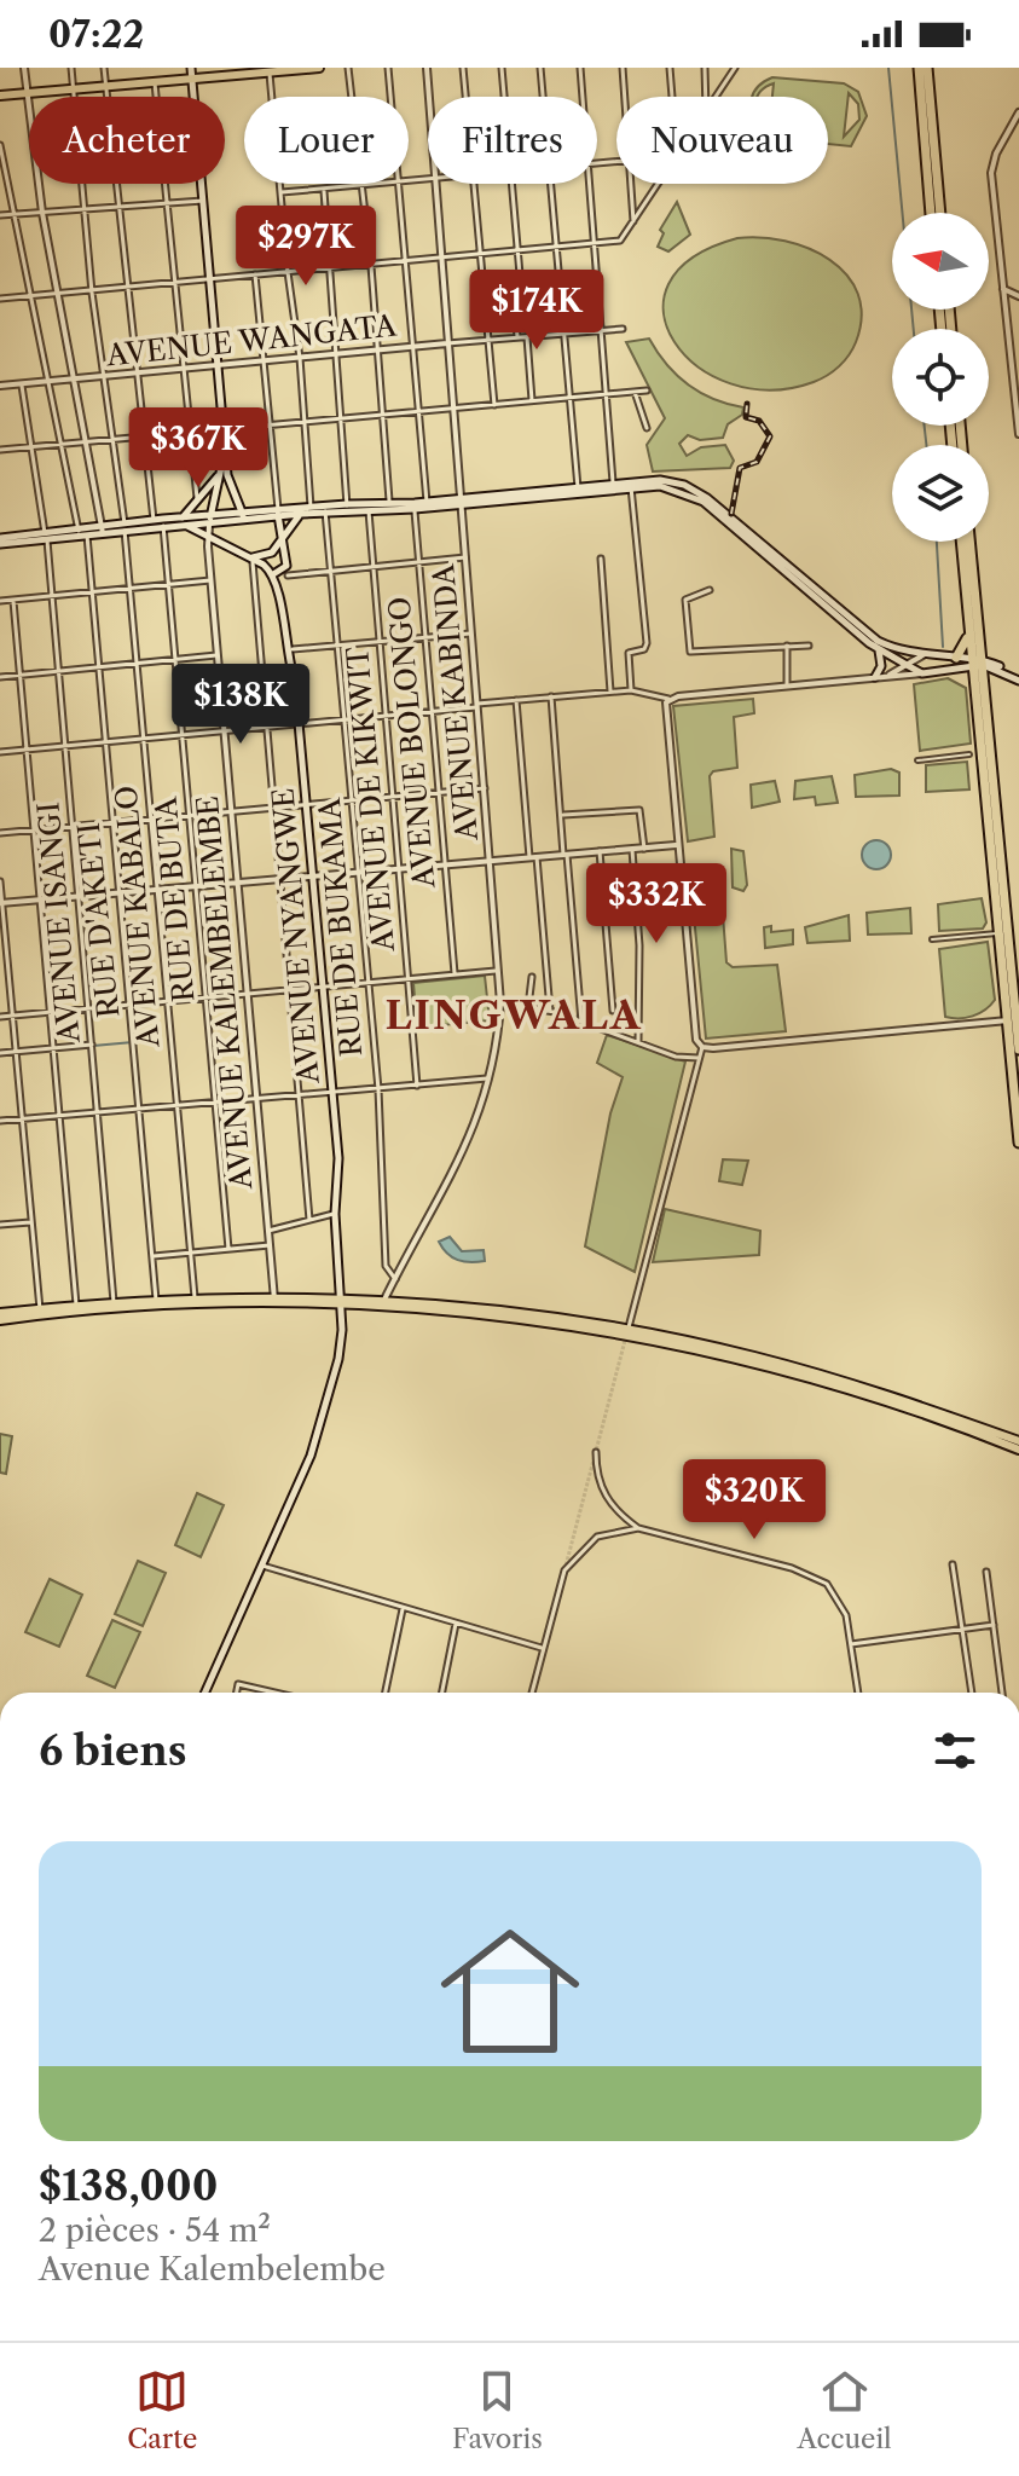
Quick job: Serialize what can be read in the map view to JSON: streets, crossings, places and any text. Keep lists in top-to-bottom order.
{
  "streets": {
    "main road": ["AVENUE NYANGWE", "AVENUE KALEMBELEMBE"],
    "street": [
      "AVENUE WANGATA",
      "AVENUE KABINDA",
      "AVENUE BOLONGO",
      "AVENUE DE KIKWIT",
      "RUE DE BUTA",
      "AVENUE KABALO",
      "RUE D'AKETI",
      "AVENUE ISANGI",
      "RUE DE BUKAMA"
    ]
  },
  "crossings": [
    ["AVENUE WANGATA", "AVENUE KABINDA"],
    ["AVENUE WANGATA", "AVENUE KABALO"],
    ["AVENUE WANGATA", "AVENUE ISANGI"],
    ["AVENUE KABINDA", "RUE DE BUKAMA"]
  ],
  "districts": ["LINGWALA"],
  "north": "left",
  "page": {
    "status": "07:22",
    "chip": [
      "Acheter",
      "Louer",
      "Filtres",
      "Nouveau"
    ],
    "price": [
      "$297K",
      "$174K",
      "$367K",
      "$138K",
      "$332K",
      "$320K"
    ],
    "heading": "6 biens",
    "list": [
      {
        "name": "$138,000",
        "note": "2 pièces · 54 m² · Avenue Kalembelembe"
      }
    ],
    "tabs": ["Carte", "Favoris", "Accueil"]
  }
}
